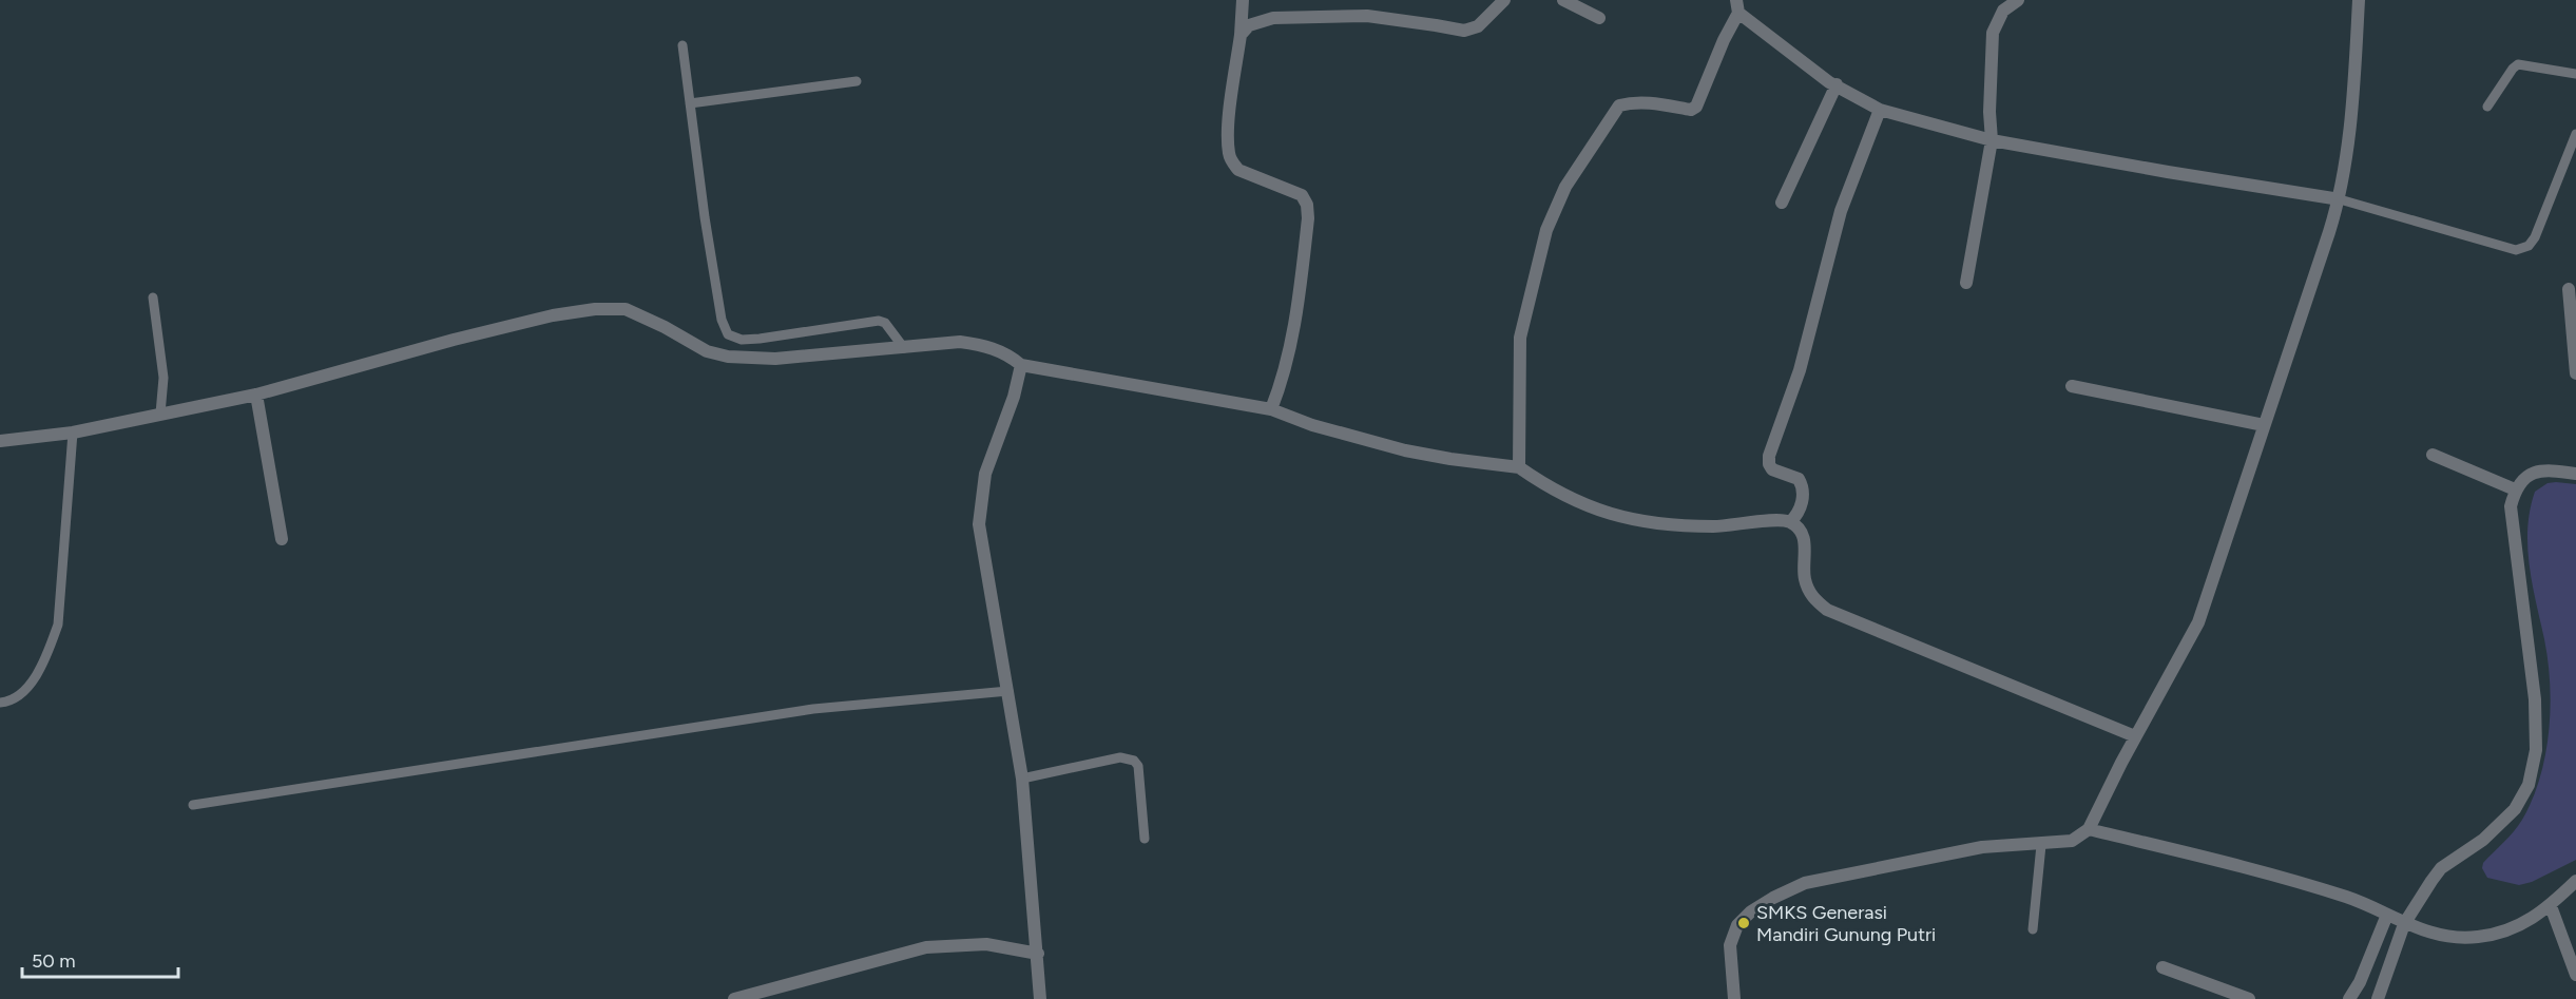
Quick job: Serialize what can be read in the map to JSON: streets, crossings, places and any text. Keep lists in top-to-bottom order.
{
  "places": ["SMKS Generasi Mandiri Gunung Putri"],
  "scale_bar": "50 m"
}
